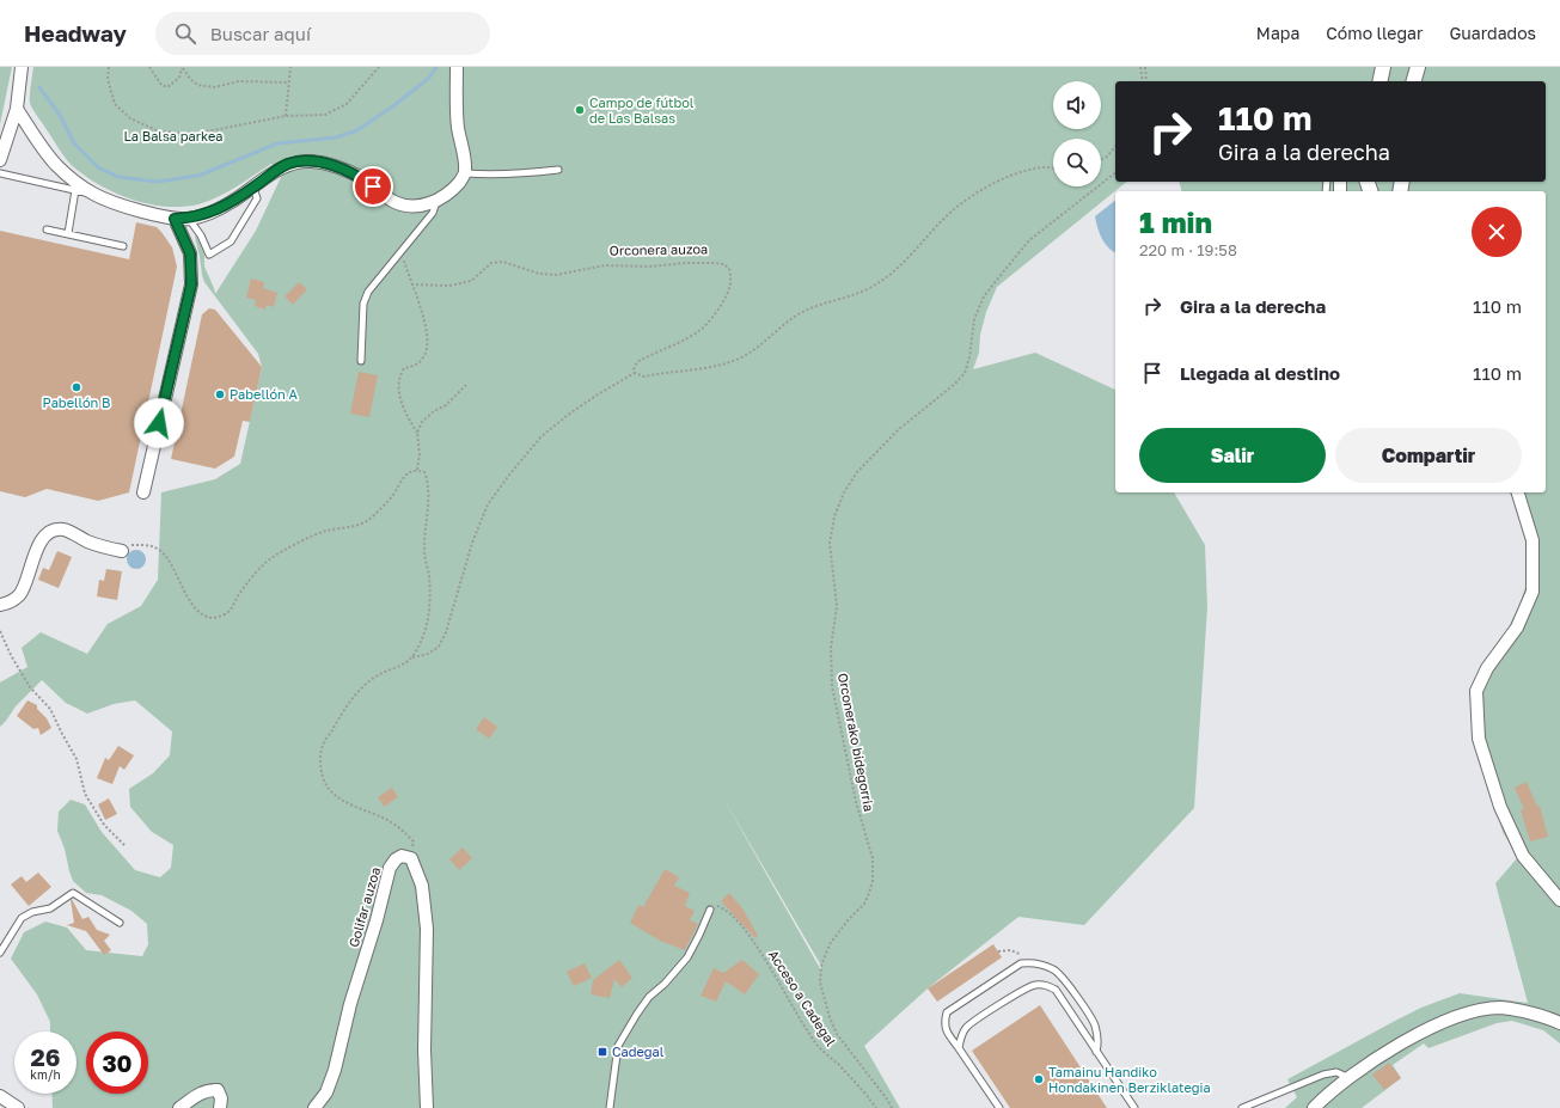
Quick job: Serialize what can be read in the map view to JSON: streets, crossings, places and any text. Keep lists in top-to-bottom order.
{
  "streets": {
    "street": ["Golifar auzoa"],
    "path": ["Orconera auzoa", "Orconerako bidegorria", "Acceso a Cadegal"]
  },
  "parks": ["La Balsa parkea"],
  "places": {
    "other": [
      "Campo de fútbol de Las Balsas",
      "Pabellón B",
      "Pabellón A",
      "Tamainu Handiko Hondakinen Berziklategia"
    ],
    "transit": ["Cadegal"]
  },
  "page": {
    "header": "Headway",
    "search": "Buscar aquí",
    "nav": ["Mapa", "Cómo llegar", "Guardados"],
    "turn": ["110 m", "Gira a la derecha"],
    "heading": ["1 min", "220 m · 19:58"],
    "list": [
      {
        "name": "Gira a la derecha",
        "value": "110 m"
      },
      {
        "name": "Llegada al destino",
        "value": "110 m"
      }
    ],
    "buttons": ["Salir", "Compartir"],
    "speed": "26 km/h",
    "limit": "30"
  }
}
